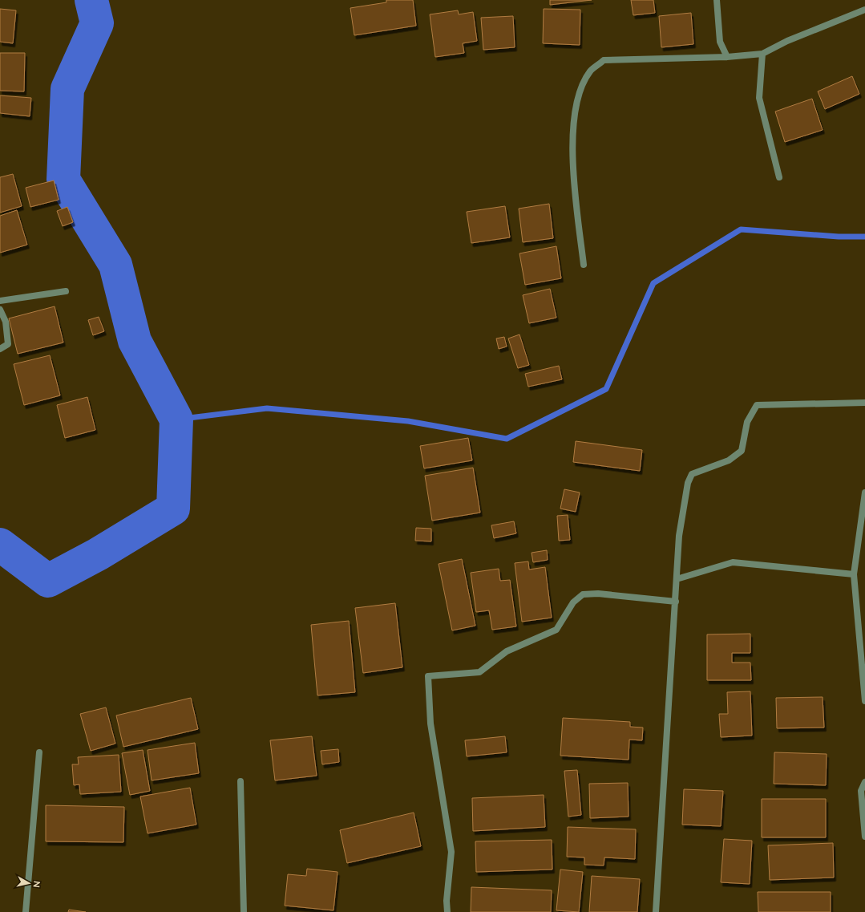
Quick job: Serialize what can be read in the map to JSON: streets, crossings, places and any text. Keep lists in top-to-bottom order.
{
  "north": "right"
}
